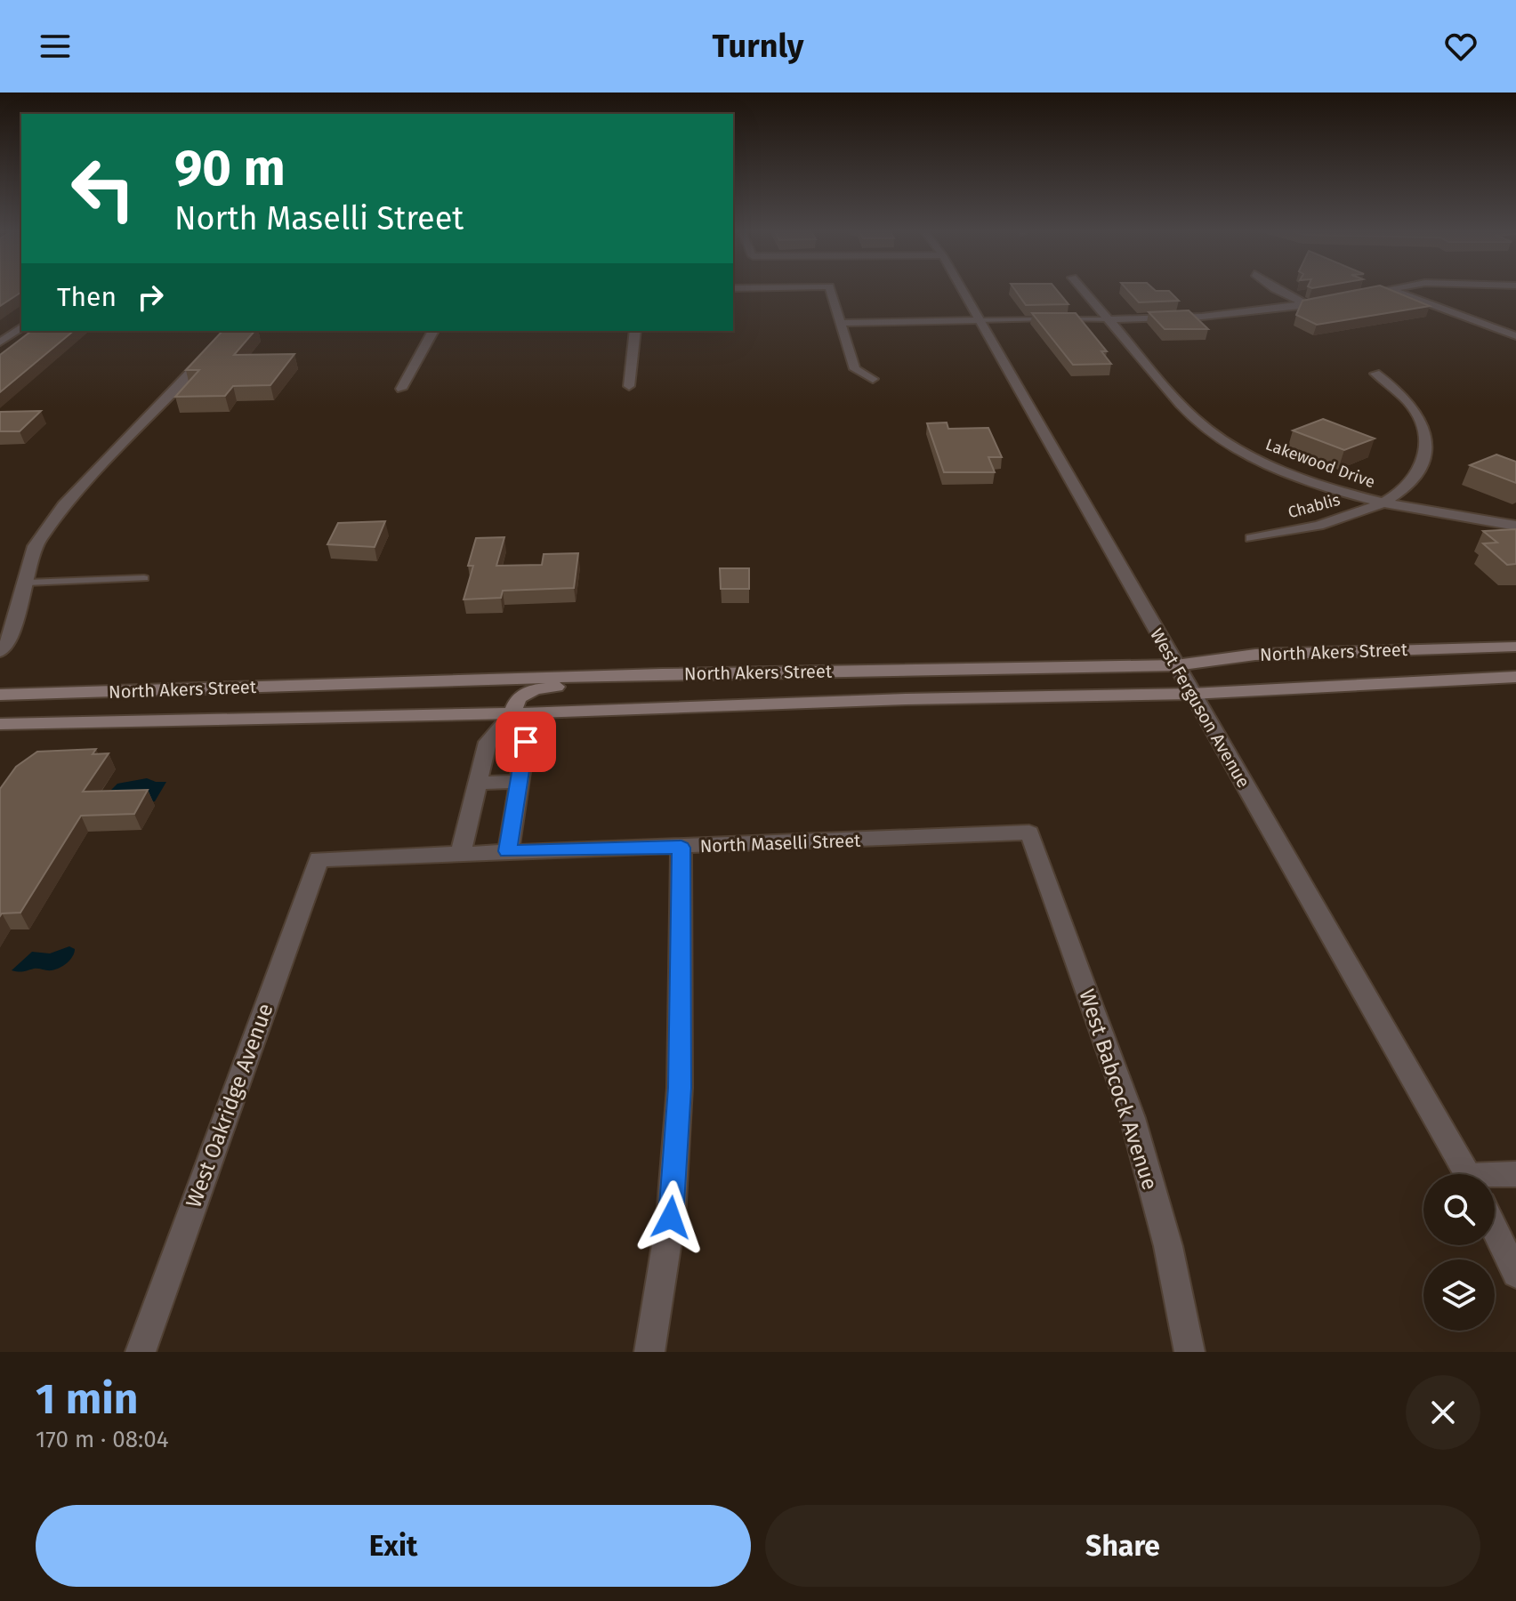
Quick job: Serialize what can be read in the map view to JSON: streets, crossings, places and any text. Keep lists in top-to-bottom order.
{
  "streets": {
    "main road": ["North Akers Street"],
    "street": [
      "Lakewood Drive",
      "Chablis",
      "West Ferguson Avenue",
      "North Maselli Street",
      "West Babcock Avenue",
      "West Oakridge Avenue"
    ]
  },
  "crossings": [
    ["Lakewood Drive", "Chablis"],
    ["North Akers Street", "West Ferguson Avenue"],
    ["North Maselli Street", "West Babcock Avenue"],
    ["North Maselli Street", "West Oakridge Avenue"]
  ],
  "page": {
    "header": "Turnly",
    "turn": ["90 m", "North Maselli Street"],
    "then": "Then",
    "heading": ["1 min", "170 m · 08:04"],
    "buttons": ["Exit", "Share"]
  }
}
